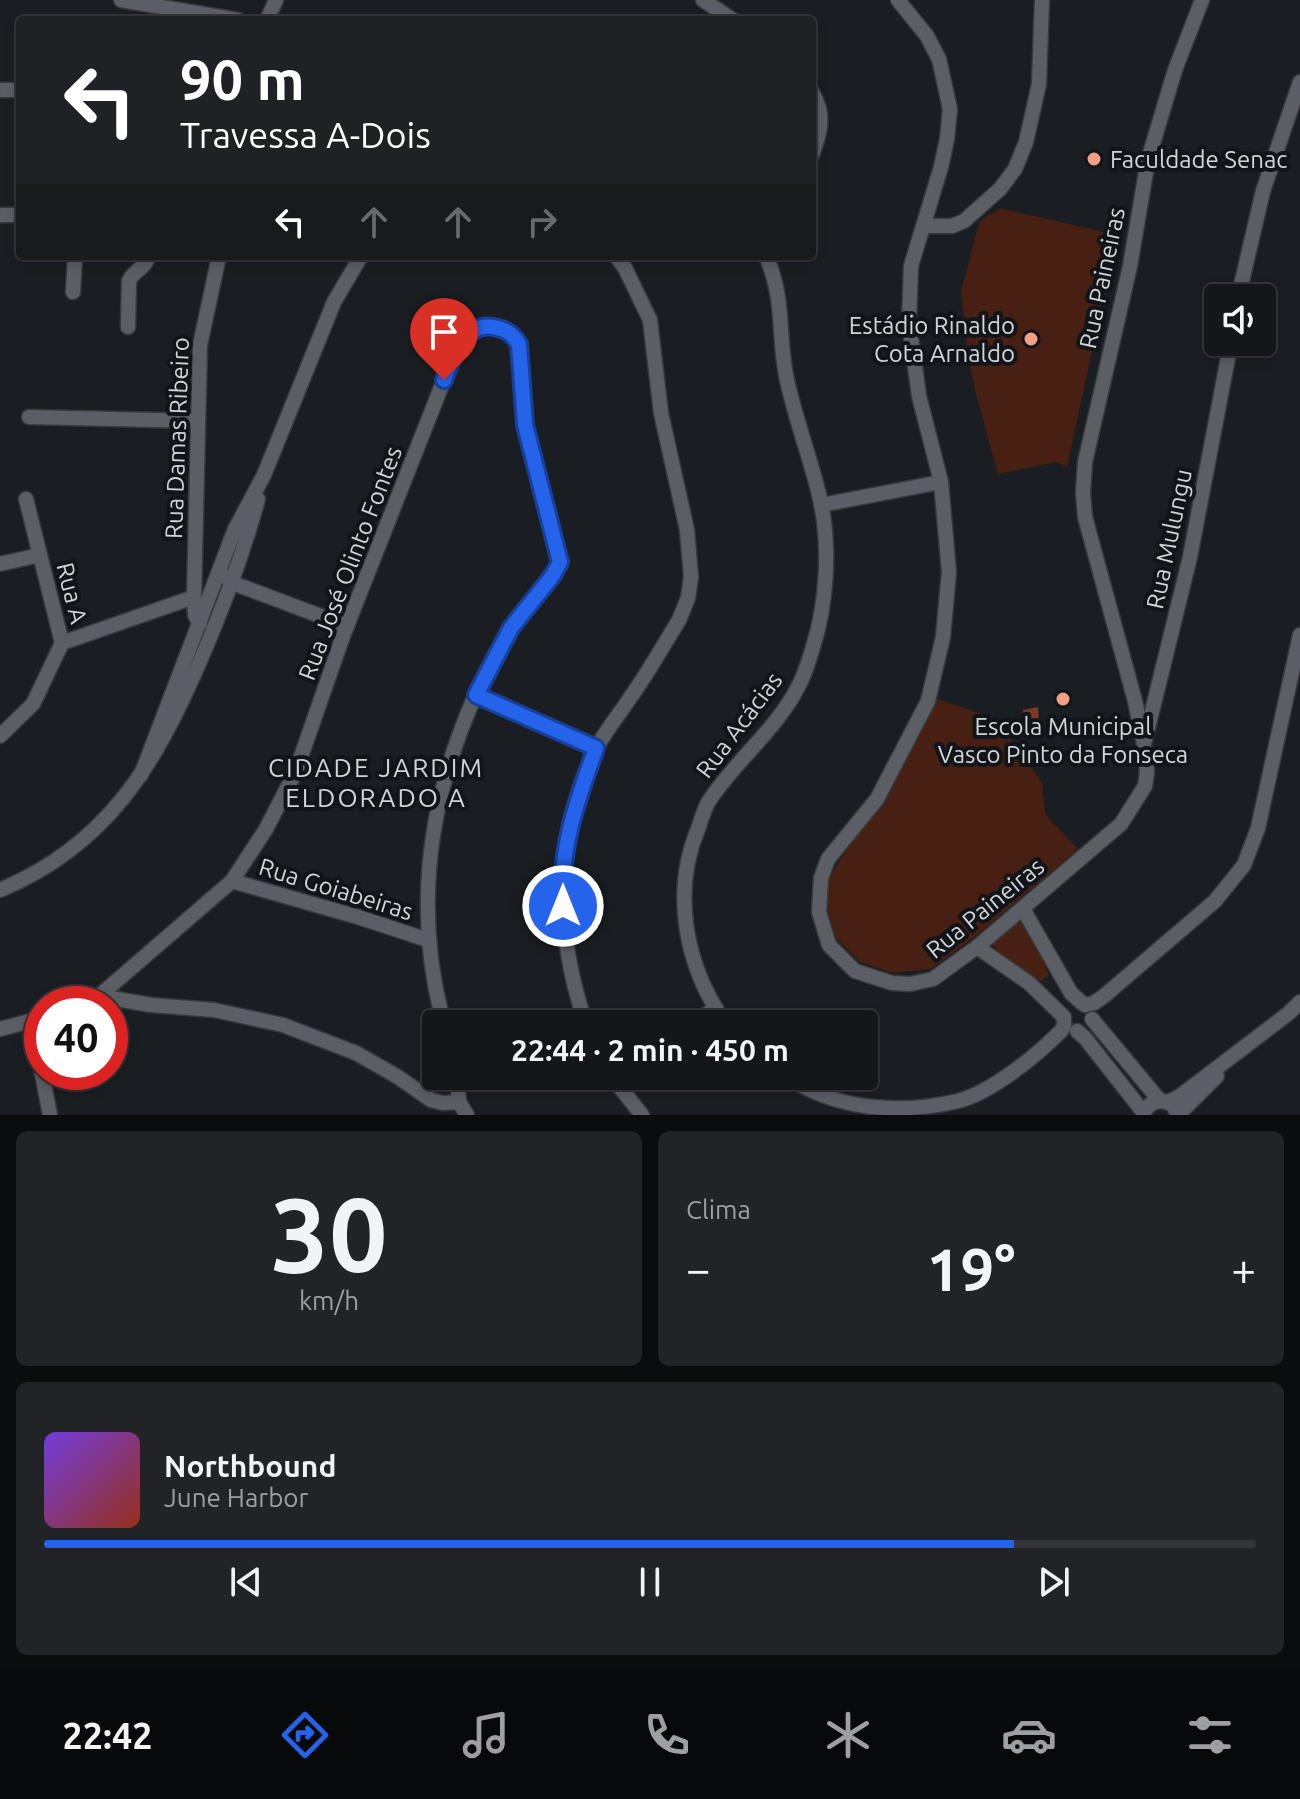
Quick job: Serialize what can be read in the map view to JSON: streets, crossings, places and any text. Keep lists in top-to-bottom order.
{
  "streets": {
    "street": [
      "Rua Paineiras",
      "Rua Damas Ribeiro",
      "Rua Mulungu",
      "Rua José Olinto Fontes",
      "Rua A",
      "Rua Acácias",
      "Rua Goiabeiras"
    ]
  },
  "crossings": [
    ["Rua Paineiras", "Rua Mulungu"],
    ["Rua José Olinto Fontes", "Rua Goiabeiras"]
  ],
  "districts": ["CIDADE JARDIM ELDORADO A"],
  "places": ["Faculdade Senac", "Estádio Rinaldo Cota Arnaldo", "Escola Municipal Vasco Pinto da Fonseca"],
  "page": {
    "turn": ["90 m", "Travessa A-Dois"],
    "limit": "40",
    "trip": "22:44 · 2 min · 450 m",
    "tile": [
      ["30", "km/h"],
      "Clima"
    ],
    "heat": ["−", "19°", "+"],
    "song": ["Northbound", "June Harbor"],
    "tabs": "22:42"
  }
}
